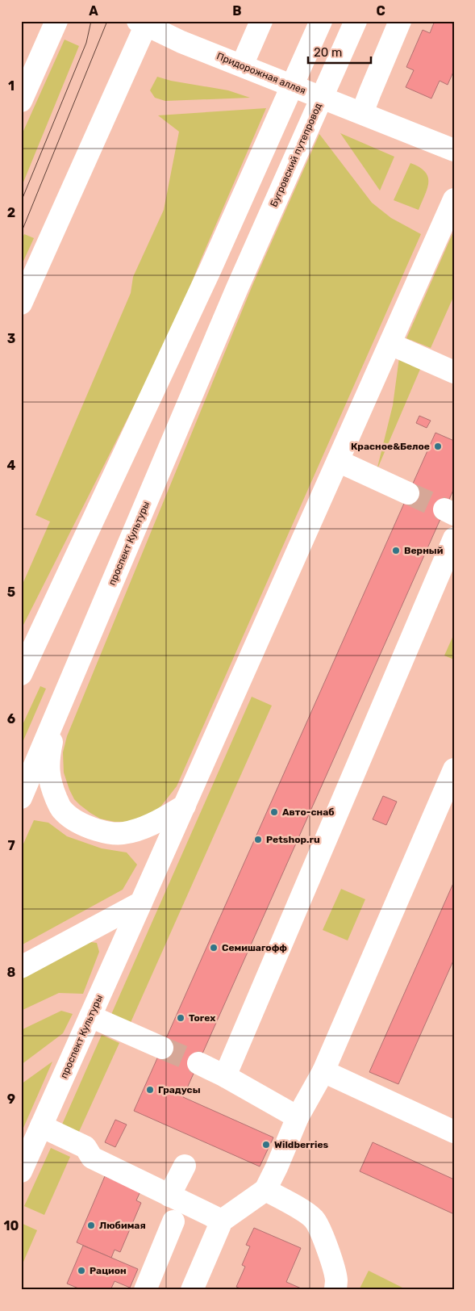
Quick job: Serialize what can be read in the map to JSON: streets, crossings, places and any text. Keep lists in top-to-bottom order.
{
  "streets": {
    "main road": ["Придорожная аллея", "Бугровский путепровод", "проспект Культуры"]
  },
  "crossings": [
    ["Бугровский путепровод", "проспект Культуры"]
  ],
  "places": [
    "Красное&Белое",
    "Верный",
    "Авто-снаб",
    "Petshop.ru",
    "Семишагофф",
    "Torex",
    "Градусы",
    "Wildberries",
    "Любимая",
    "Рацион"
  ],
  "scale_bar": "20 m",
  "grid": {
    "columns": ["A", "B", "C"],
    "rows": [
      "1",
      "2",
      "3",
      "4",
      "5",
      "6",
      "7",
      "8",
      "9",
      "10"
    ]
  }
}
